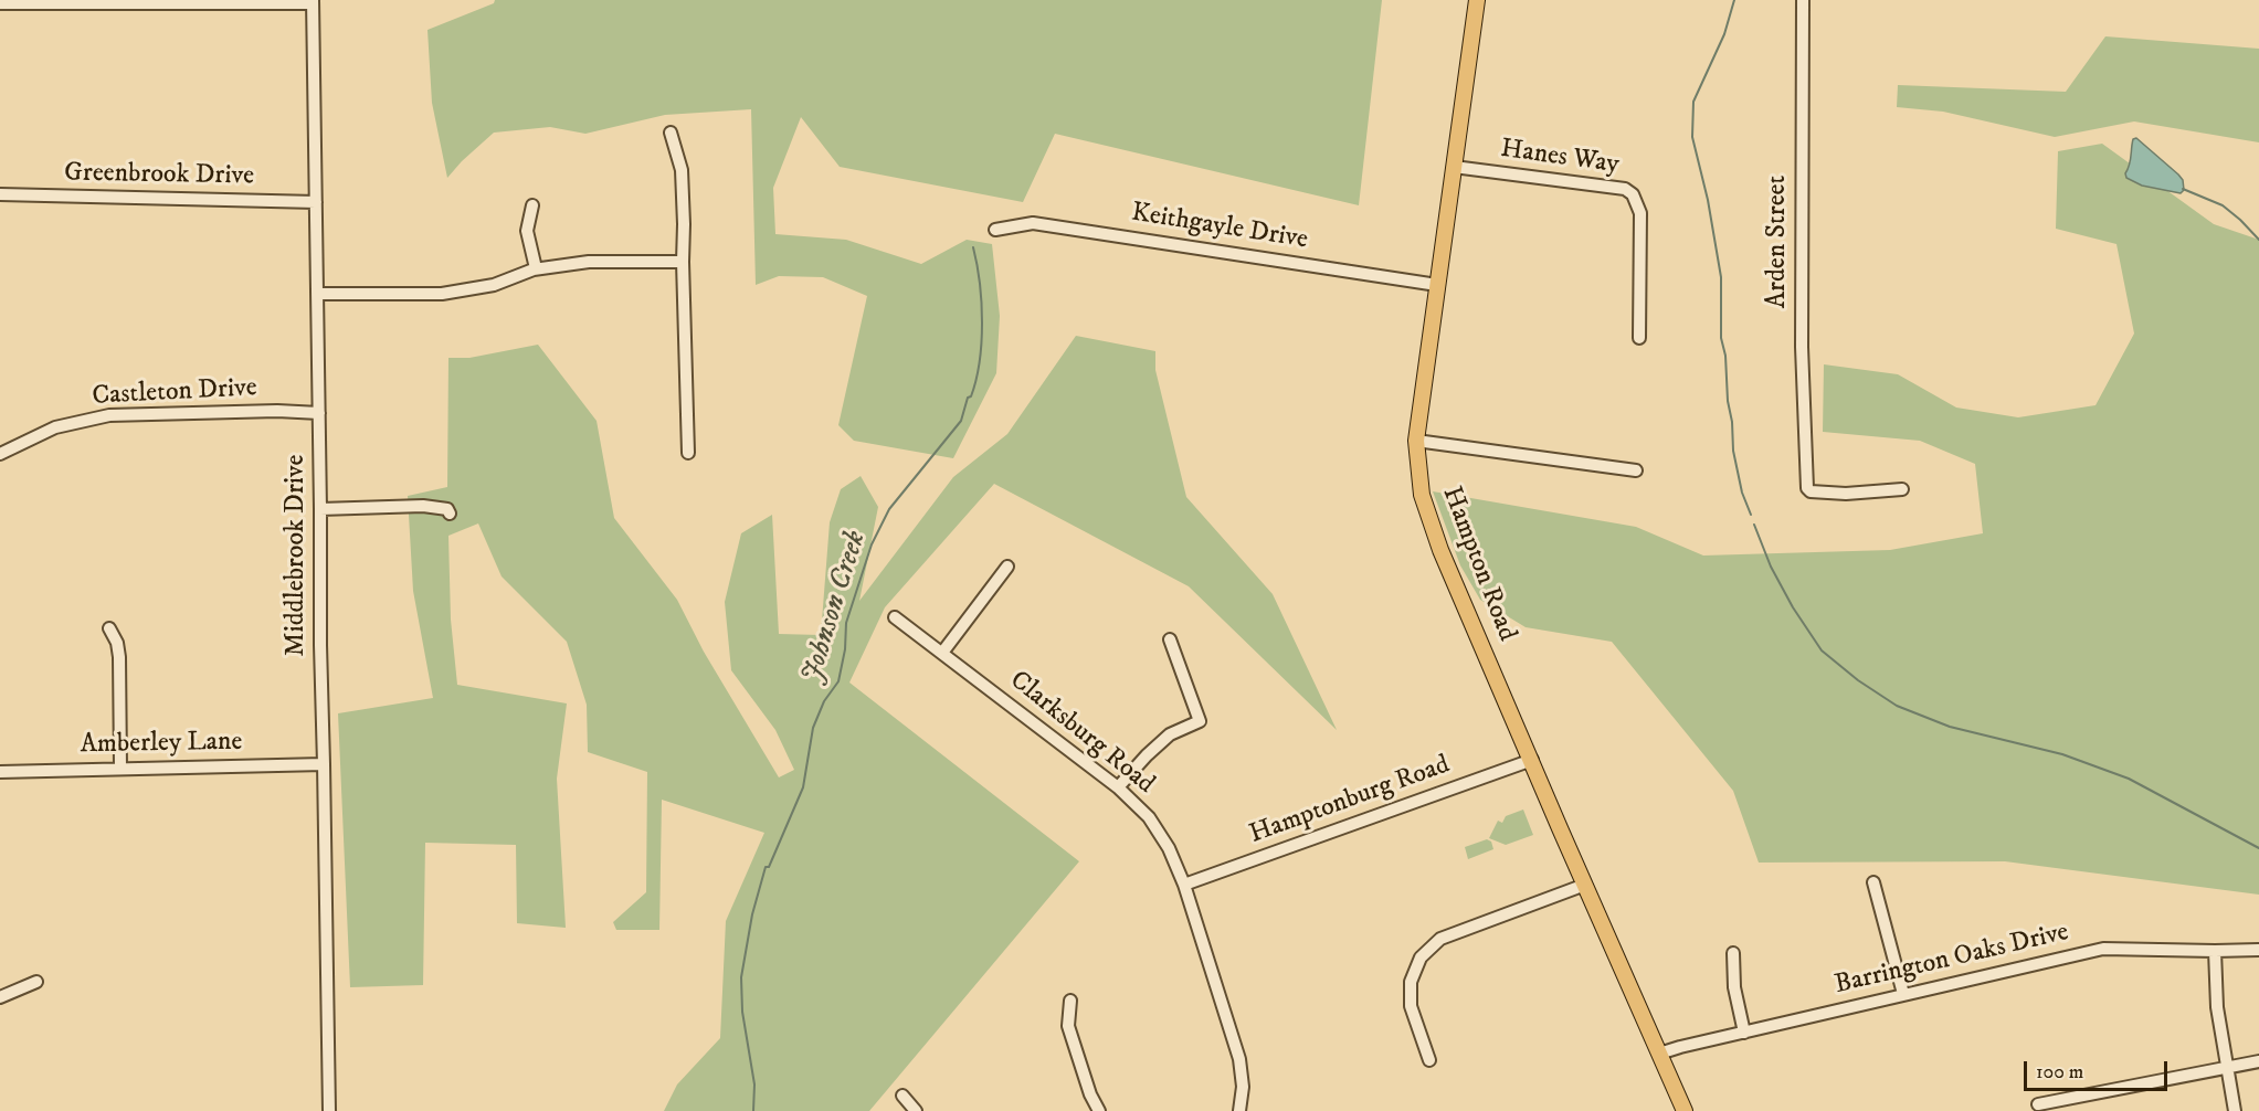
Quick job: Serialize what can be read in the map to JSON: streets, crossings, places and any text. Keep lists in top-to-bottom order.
{
  "streets": {
    "main road": ["Hampton Road"],
    "street": [
      "Hanes Way",
      "Greenbrook Drive",
      "Keithgayle Drive",
      "Arden Street",
      "Castleton Drive",
      "Middlebrook Drive",
      "Clarksburg Road",
      "Amberley Lane",
      "Hamptonburg Road",
      "Barrington Oaks Drive"
    ]
  },
  "crossings": [
    ["Hanes Way", "Hampton Road"],
    ["Greenbrook Drive", "Middlebrook Drive"],
    ["Keithgayle Drive", "Hampton Road"],
    ["Castleton Drive", "Middlebrook Drive"],
    ["Middlebrook Drive", "Amberley Lane"],
    ["Hampton Road", "Hamptonburg Road"],
    ["Hampton Road", "Barrington Oaks Drive"],
    ["Clarksburg Road", "Hamptonburg Road"]
  ],
  "water": ["Johnson Creek"],
  "scale_bar": "100 m"
}
